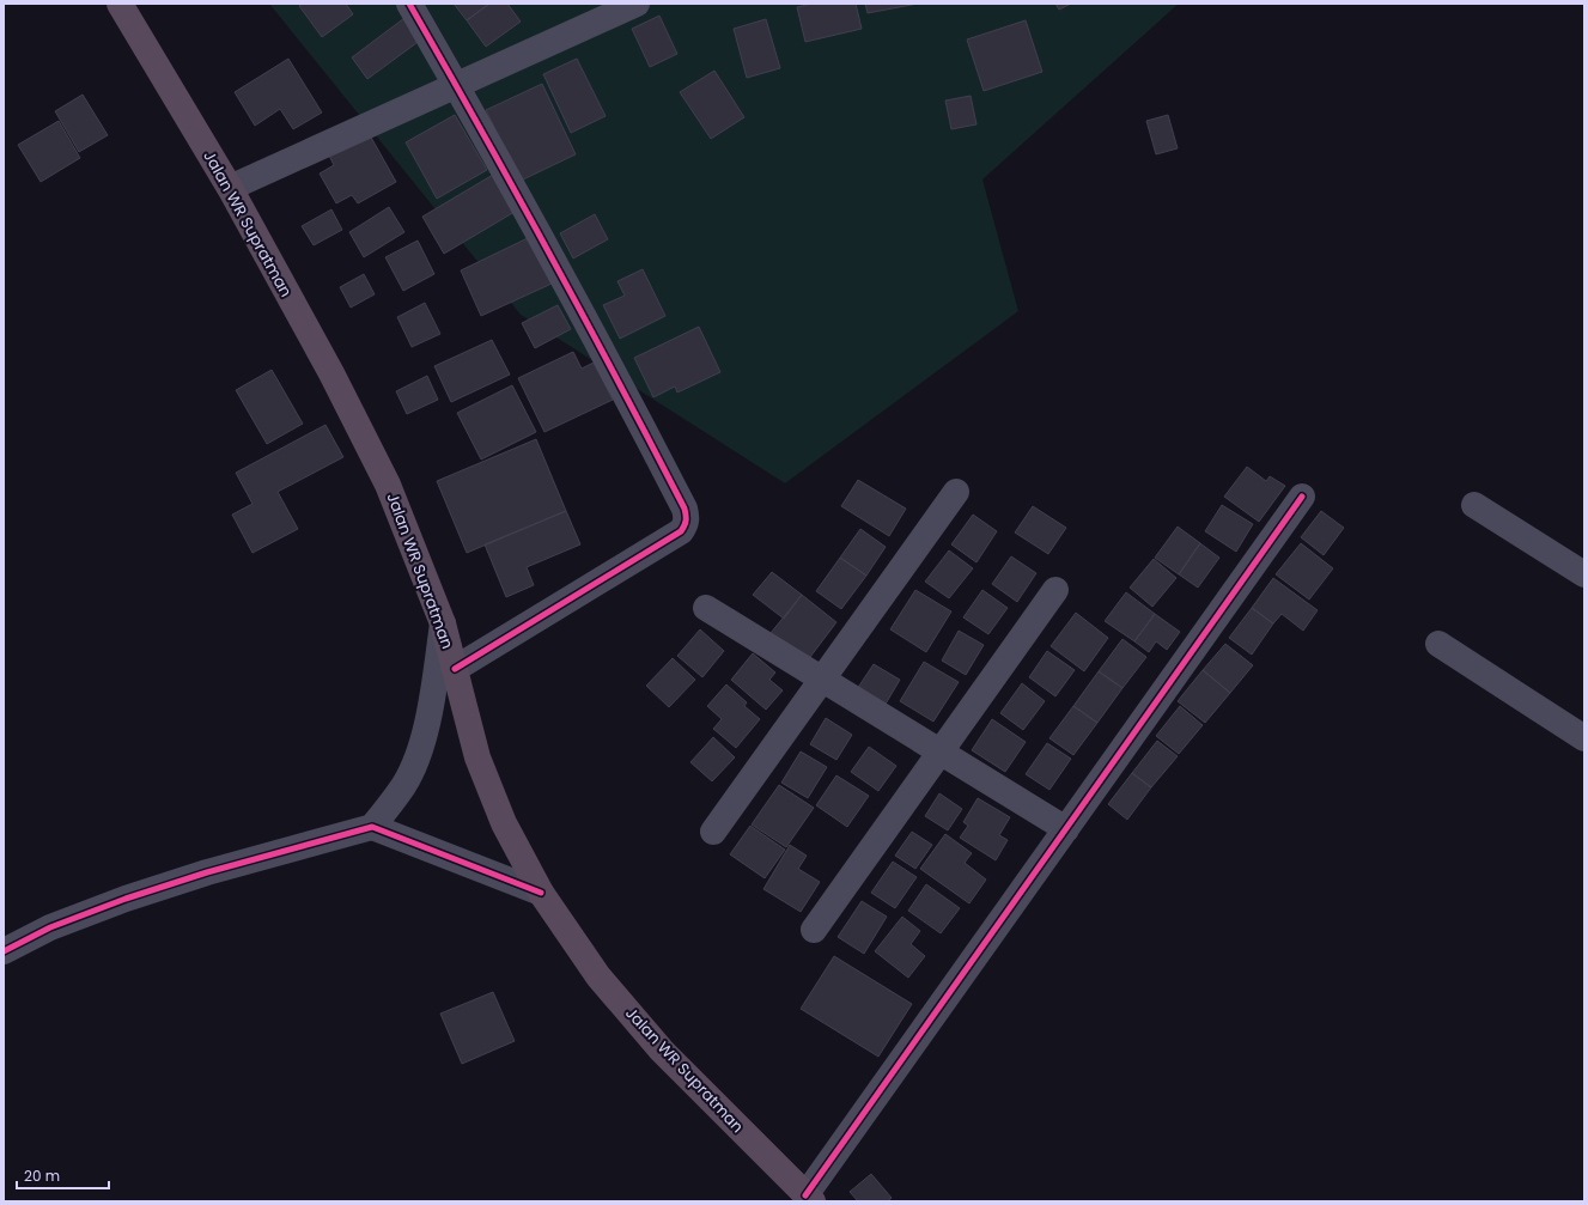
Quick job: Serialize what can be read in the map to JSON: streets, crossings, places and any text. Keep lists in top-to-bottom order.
{
  "streets": {
    "highway": ["Jalan WR Supratman"]
  },
  "scale_bar": "20 m"
}
